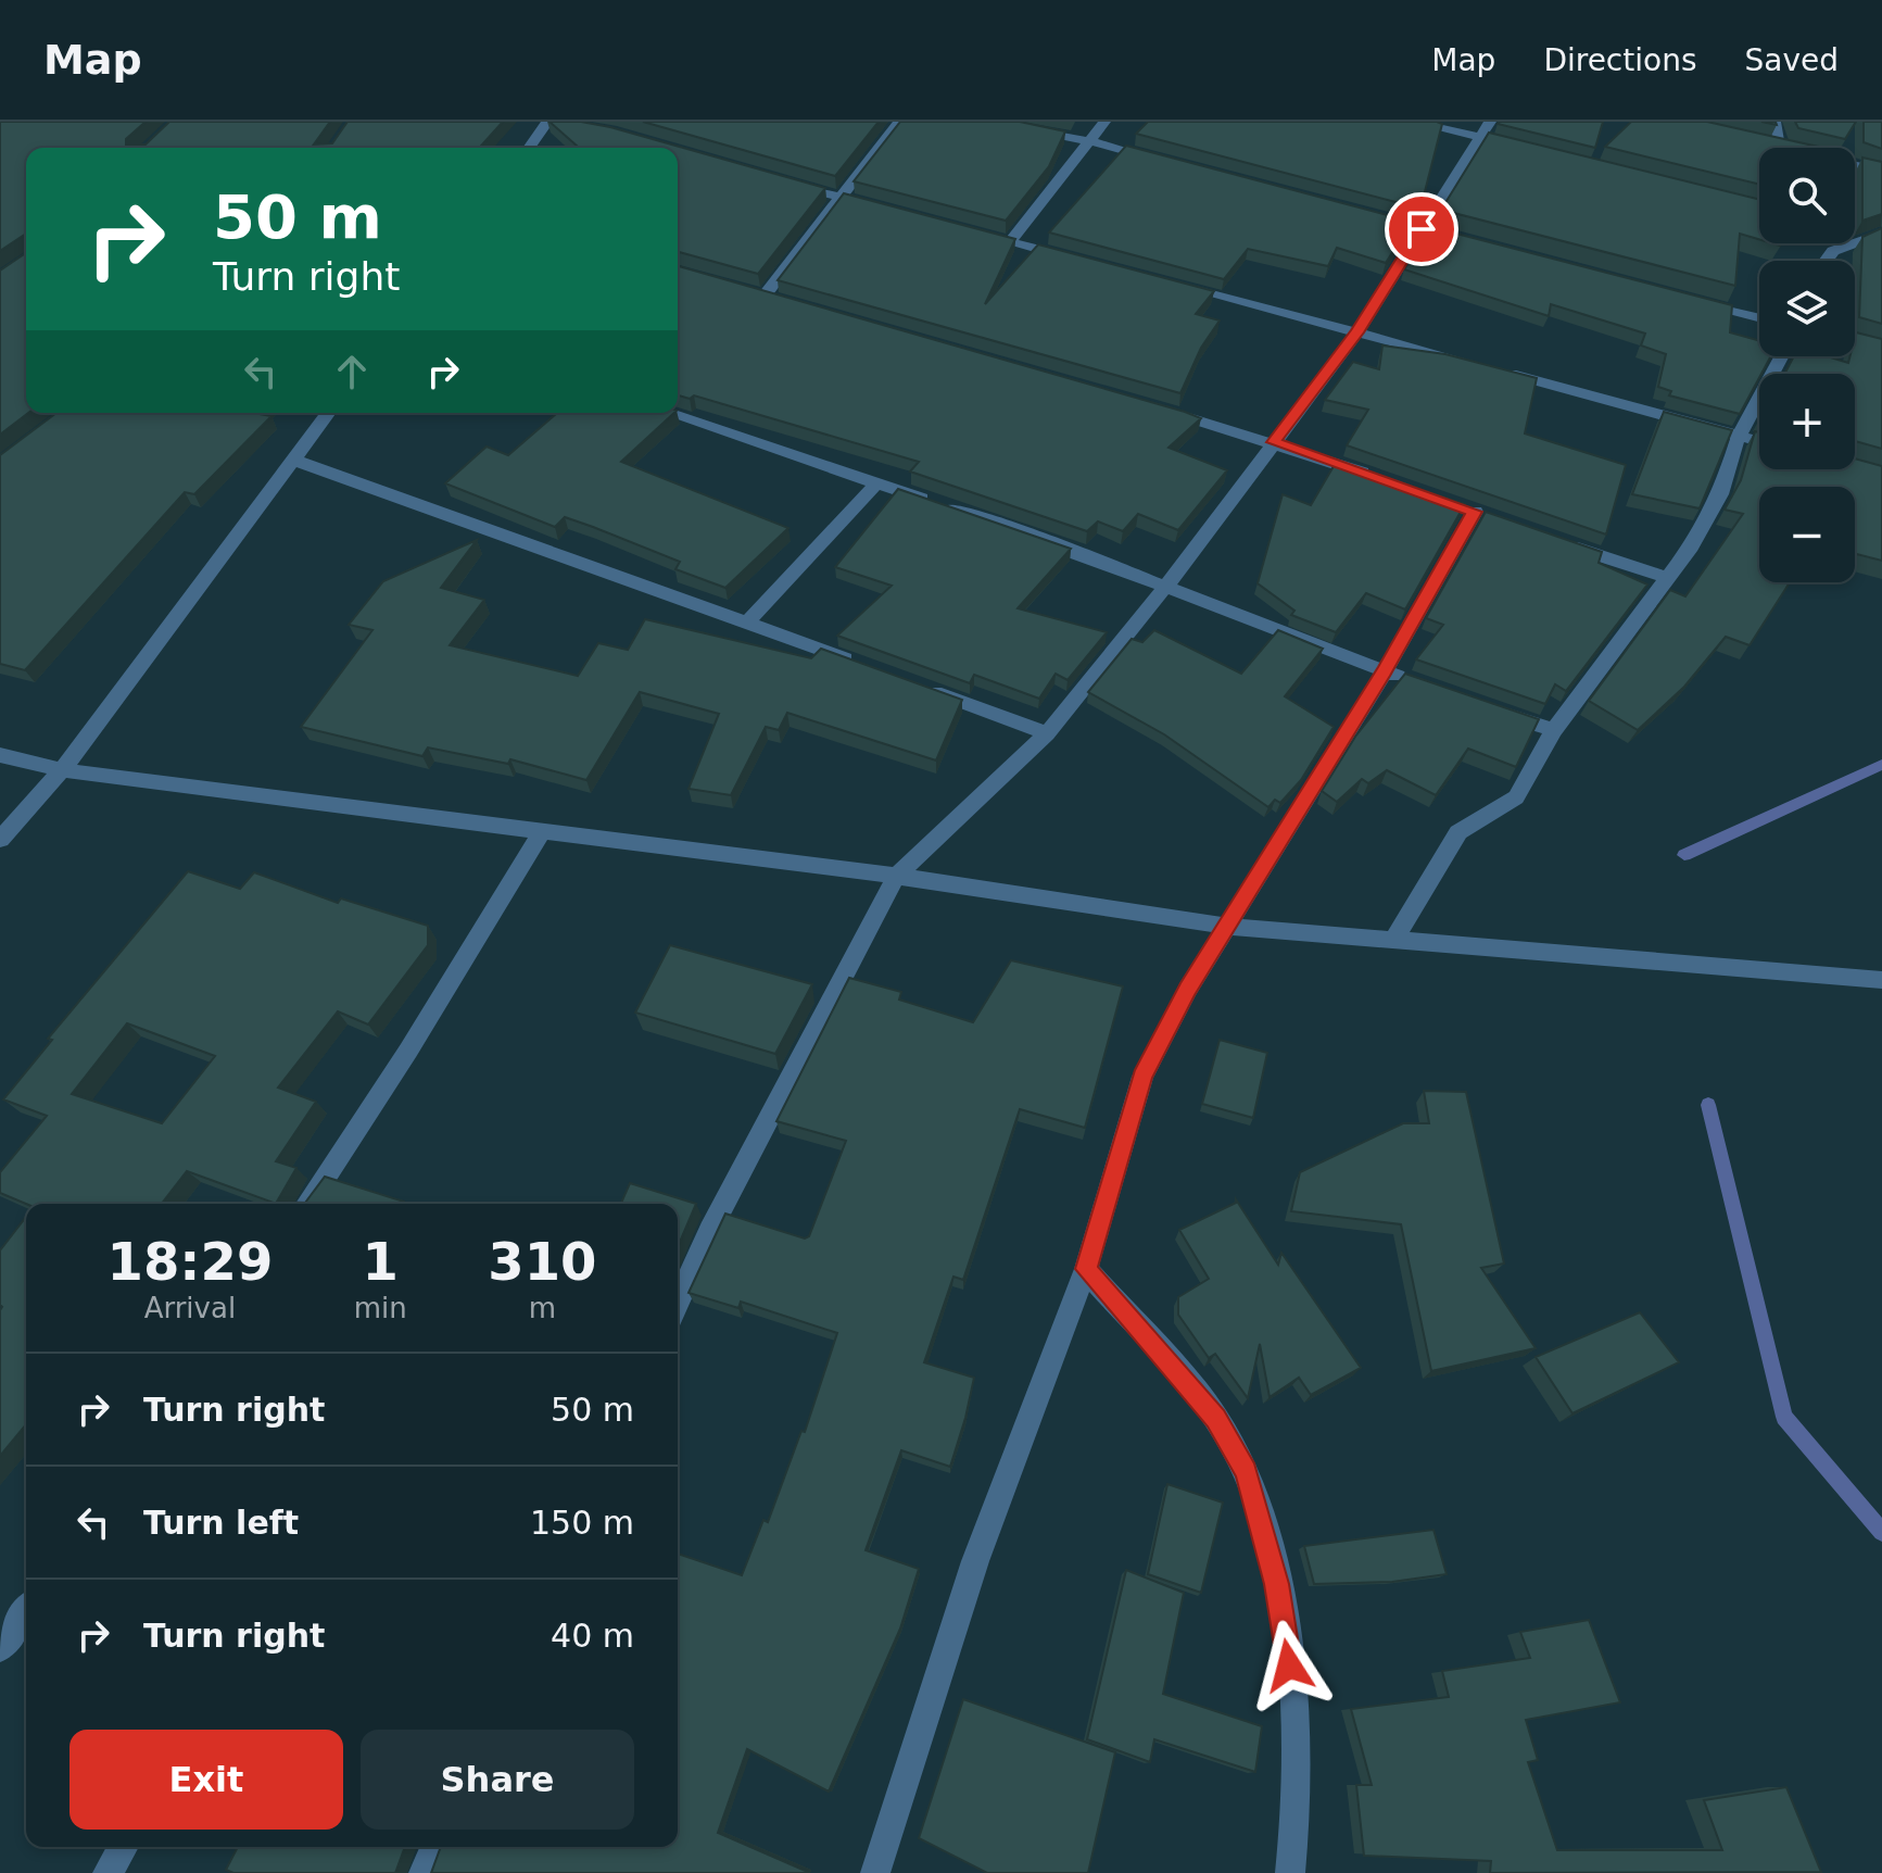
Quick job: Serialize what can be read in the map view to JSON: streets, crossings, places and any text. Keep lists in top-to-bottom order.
{
  "page": {
    "header": "Map",
    "nav": ["Map", "Directions", "Saved"],
    "map_buttons": ["+", "−"],
    "turn": ["50 m", "Turn right"],
    "eta": [
      "18:29",
      "Arrival",
      "1",
      "min",
      "310",
      "m"
    ],
    "list": [
      {
        "name": "Turn right",
        "value": "50 m"
      },
      {
        "name": "Turn left",
        "value": "150 m"
      },
      {
        "name": "Turn right",
        "value": "40 m"
      }
    ],
    "buttons": ["Exit", "Share"]
  }
}
